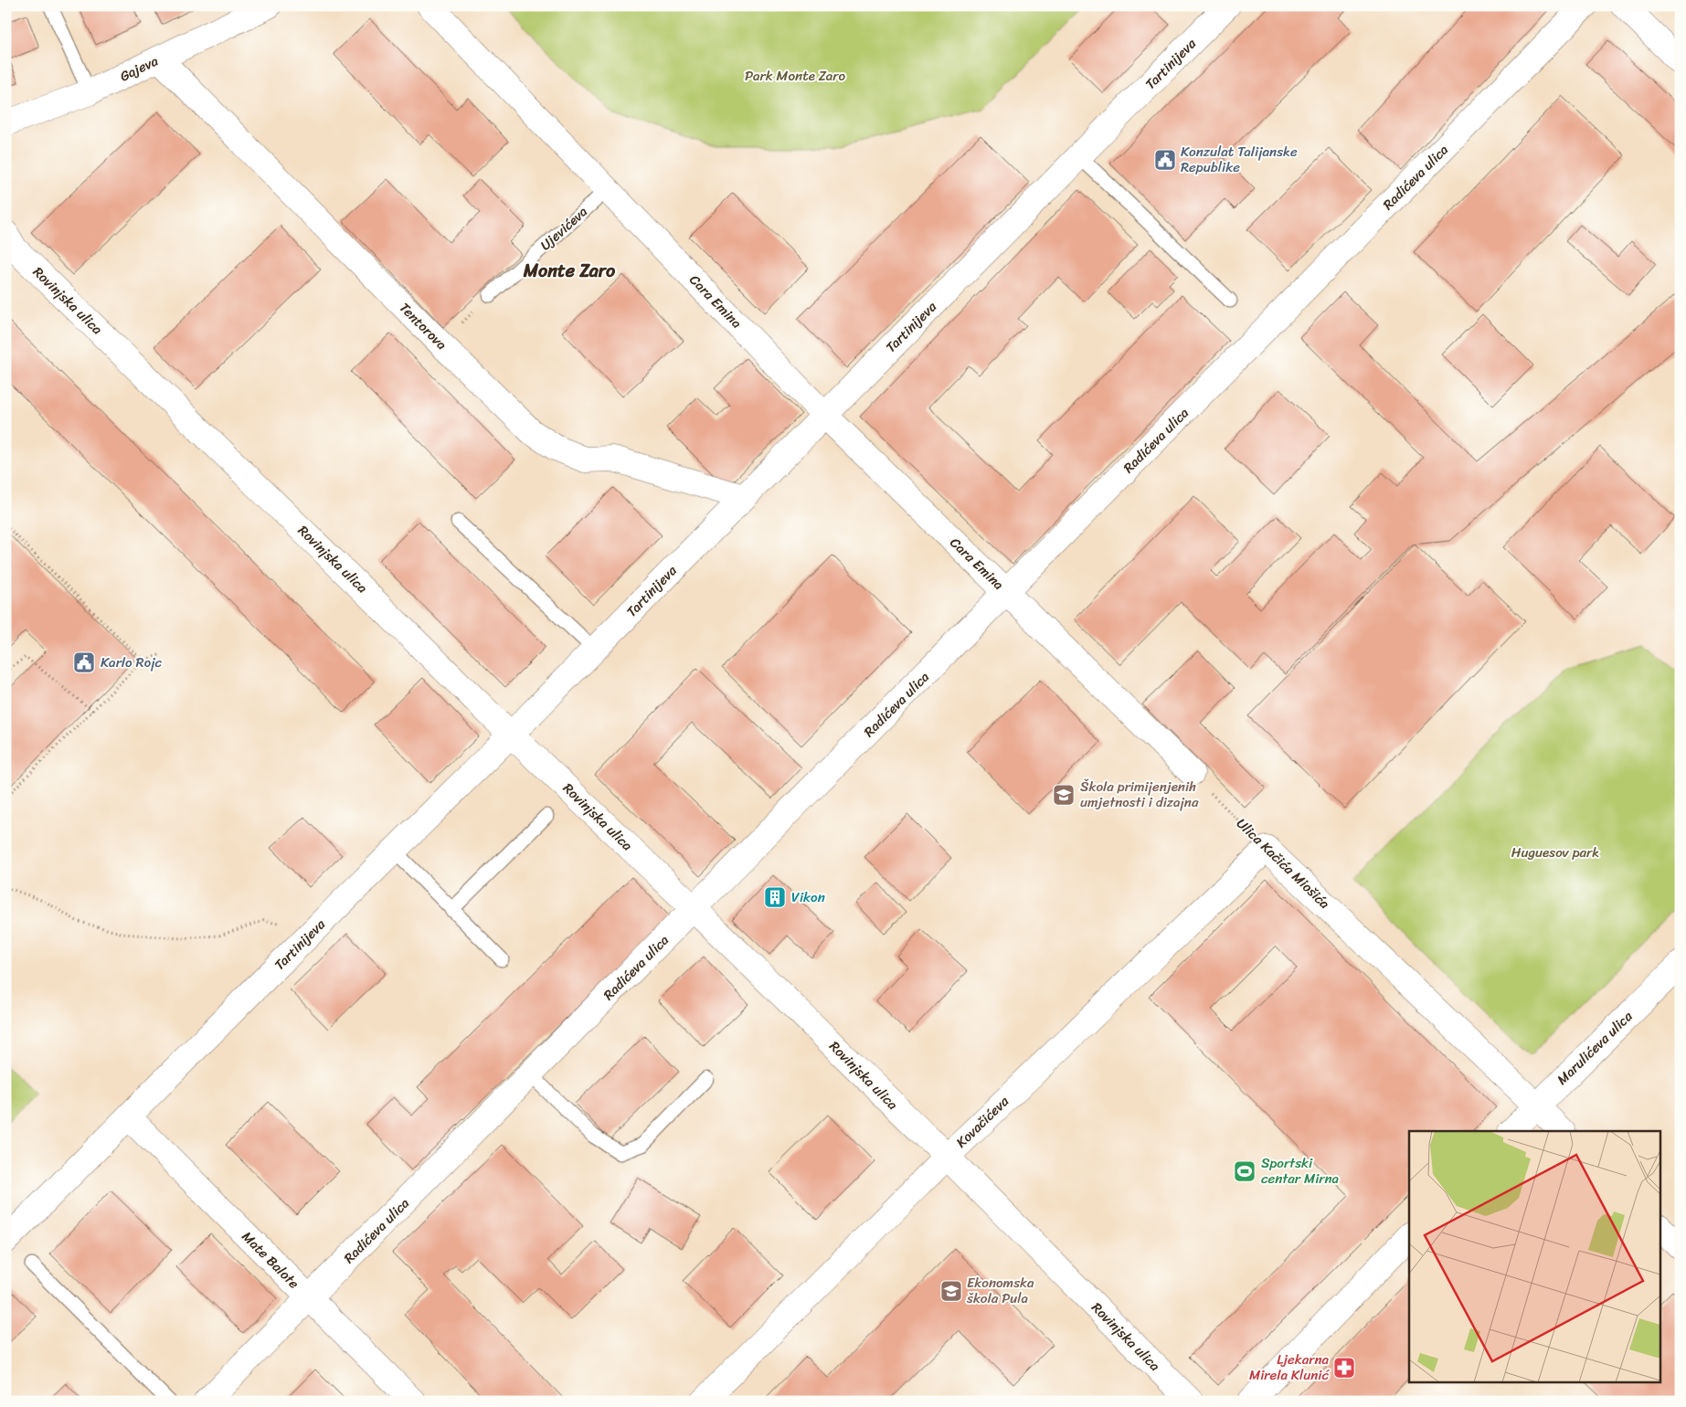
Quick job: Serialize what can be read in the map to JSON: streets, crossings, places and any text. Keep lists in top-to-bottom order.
{
  "streets": {
    "street": [
      "Tartinijeva",
      "Gajeva",
      "Radićeva ulica",
      "Rovinjska ulica",
      "Cara Emina",
      "Tentorova",
      "Ulica Kačića Miošića",
      "Marulićeva ulica",
      "Kovačićeva",
      "Mate Balote"
    ],
    "lane": ["Ujevićeva"]
  },
  "crossings": [
    ["Tartinijeva", "Rovinjska ulica"],
    ["Tartinijeva", "Cara Emina"],
    ["Tartinijeva", "Tentorova"],
    ["Tartinijeva", "Mate Balote"],
    ["Gajeva", "Tentorova"],
    ["Radićeva ulica", "Rovinjska ulica"],
    ["Radićeva ulica", "Cara Emina"],
    ["Radićeva ulica", "Mate Balote"],
    ["Ujevićeva", "Cara Emina"],
    ["Rovinjska ulica", "Kovačićeva"],
    ["Ulica Kačića Miošića", "Marulićeva ulica"],
    ["Ulica Kačića Miošića", "Kovačićeva"]
  ],
  "districts": ["Monte Zaro"],
  "parks": ["Park Monte Zaro", "Huguesov park"],
  "places": {
    "public building": ["Konzulat Talijanske Republike", "Karlo Rojc"],
    "school or university": ["Škola primijenjenih umjetnosti i dizajna", "Ekonomska škola Pula"],
    "building": ["Vikon"],
    "sports": ["Sportski centar Mirna"],
    "pharmacy": ["Ljekarna Mirela Klunić"]
  }
}
